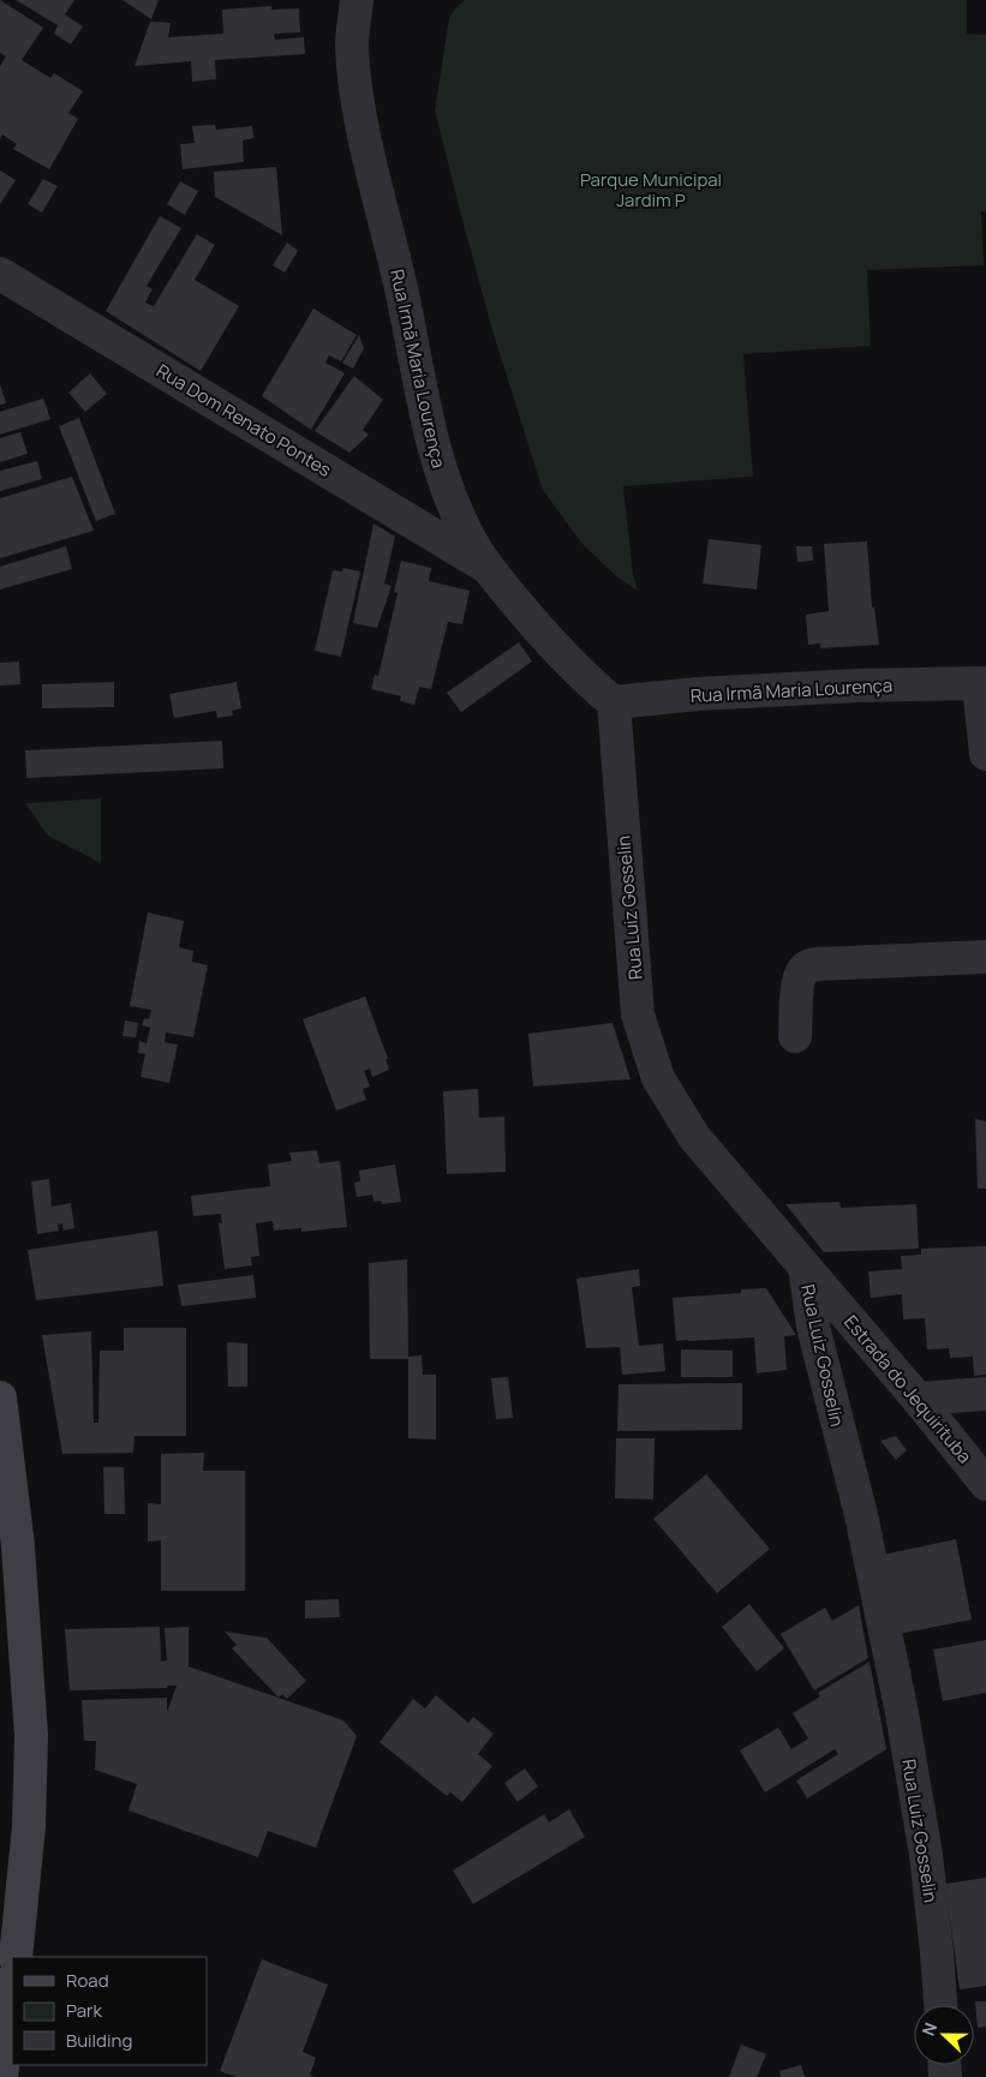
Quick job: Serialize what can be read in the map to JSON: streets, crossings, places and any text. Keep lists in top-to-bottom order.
{
  "streets": {
    "street": [
      "Rua Irmã Maria Lourença",
      "Rua Dom Renato Pontes",
      "Rua Luiz Gosselin",
      "Estrada do Jequirituba"
    ]
  },
  "crossings": [
    ["Rua Irmã Maria Lourença", "Rua Dom Renato Pontes"],
    ["Rua Irmã Maria Lourença", "Rua Luiz Gosselin"],
    ["Rua Luiz Gosselin", "Estrada do Jequirituba"]
  ],
  "parks": ["Parque Municipal Jardim P"],
  "legend": ["Road", "Park", "Building"],
  "north": "left"
}
